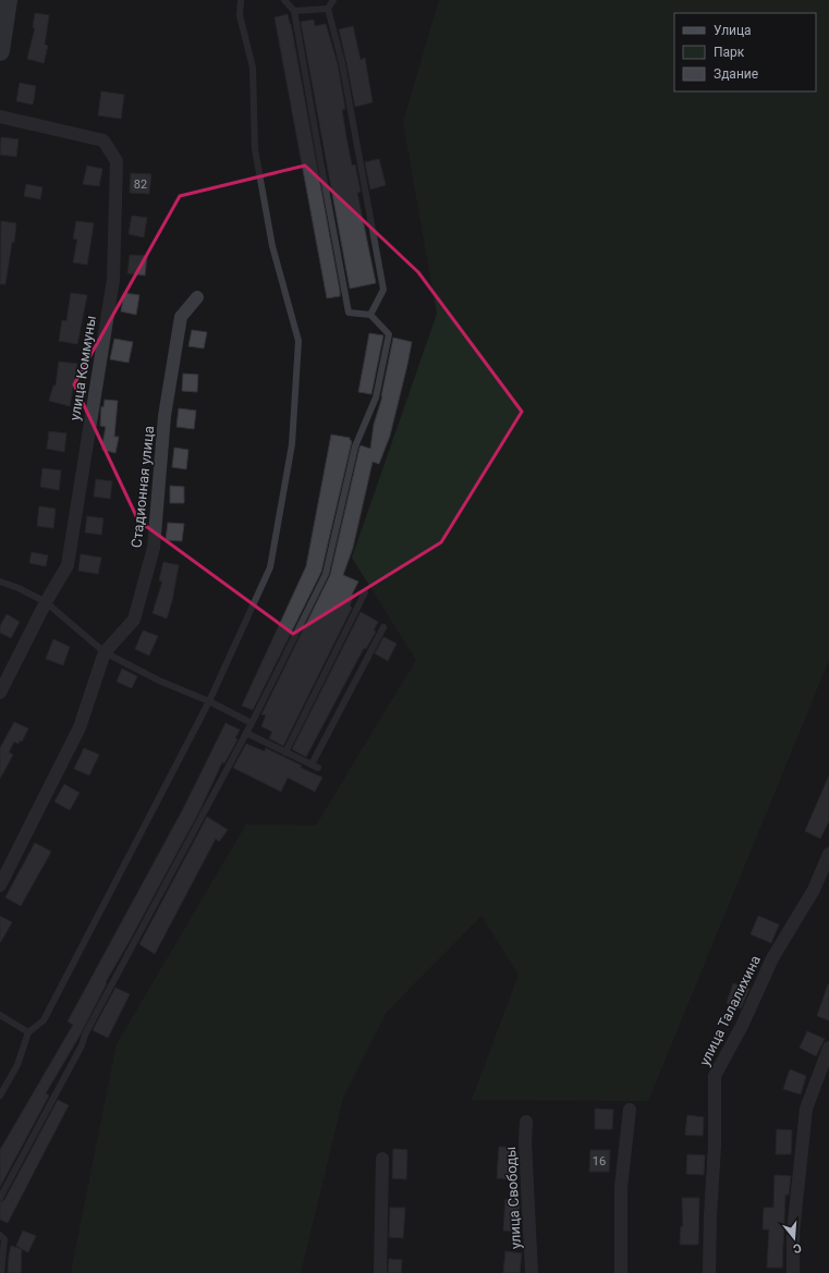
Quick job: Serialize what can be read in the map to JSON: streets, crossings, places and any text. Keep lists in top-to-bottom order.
{
  "streets": {
    "street": [
      "улица Коммуны",
      "Стадионная улица",
      "улица Талалихина",
      "улица Свободы"
    ]
  },
  "house_numbers": ["82", "16"],
  "legend": ["Улица", "Парк", "Здание"],
  "north": "bottom"
}
